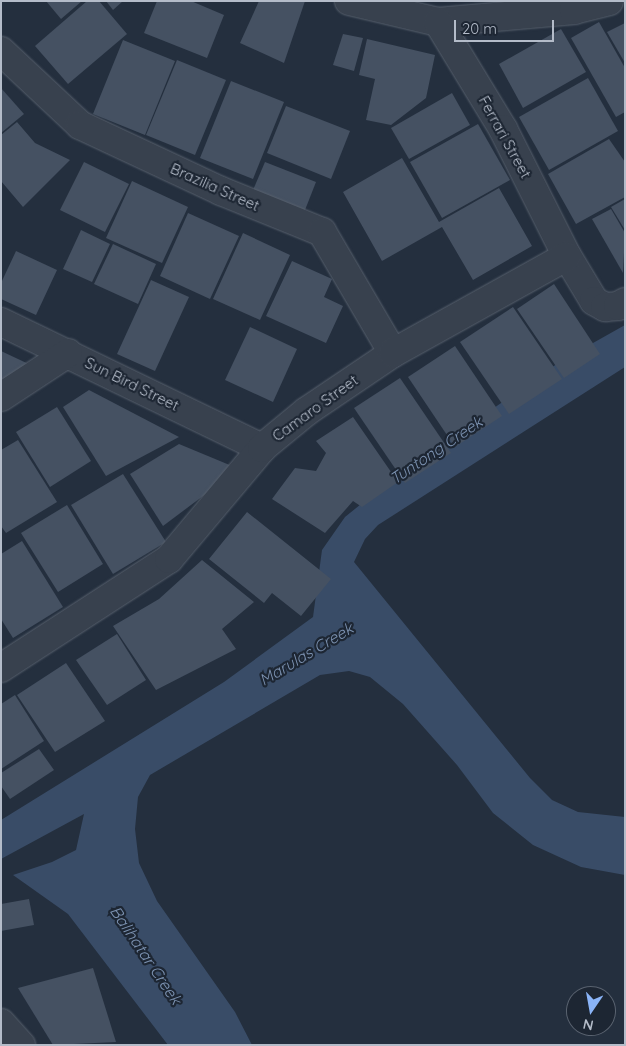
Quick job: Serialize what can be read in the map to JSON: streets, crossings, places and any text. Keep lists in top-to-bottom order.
{
  "streets": {
    "street": [
      "Ferrari Street",
      "Brazilia Street",
      "Sun Bird Street",
      "Camaro Street"
    ]
  },
  "crossings": [
    ["Ferrari Street", "Camaro Street"],
    ["Brazilia Street", "Camaro Street"],
    ["Sun Bird Street", "Camaro Street"]
  ],
  "water": ["Tuntong Creek", "Marulas Creek", "Balihatar Creek"],
  "scale_bar": "20 m",
  "north": "bottom"
}
